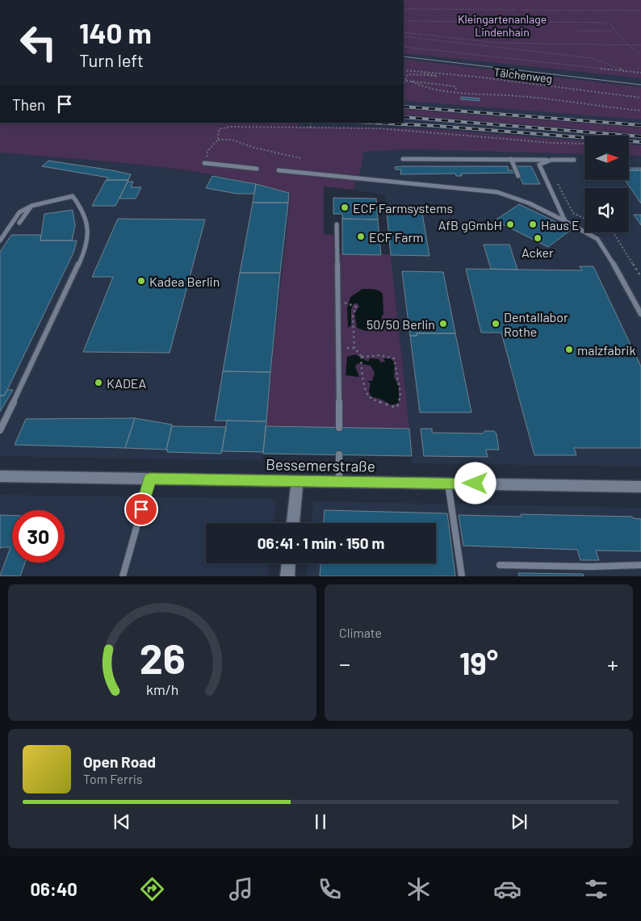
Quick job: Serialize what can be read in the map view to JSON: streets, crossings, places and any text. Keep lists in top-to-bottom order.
{
  "streets": {
    "street": ["Bessemerstraße"],
    "path": ["Tälchenweg"]
  },
  "parks": ["Kleingartenanlage Lindenhain"],
  "places": [
    "ECF Farmsystems",
    "AfB gGmbH",
    "Haus E",
    "ECF Farm",
    "Acker",
    "Kadea Berlin",
    "50/50 Berlin",
    "Dentallabor Rothe",
    "malzfabrik",
    "KADEA"
  ],
  "north": "right",
  "page": {
    "turn": ["140 m", "Turn left"],
    "then": "Then",
    "limit": "30",
    "trip": "06:41 · 1 min · 150 m",
    "tile": "Climate",
    "heat": ["−", "19°", "+"],
    "song": ["Open Road", "Tom Ferris"],
    "tabs": "06:40",
    "gauge": ["26", "km/h"]
  }
}
